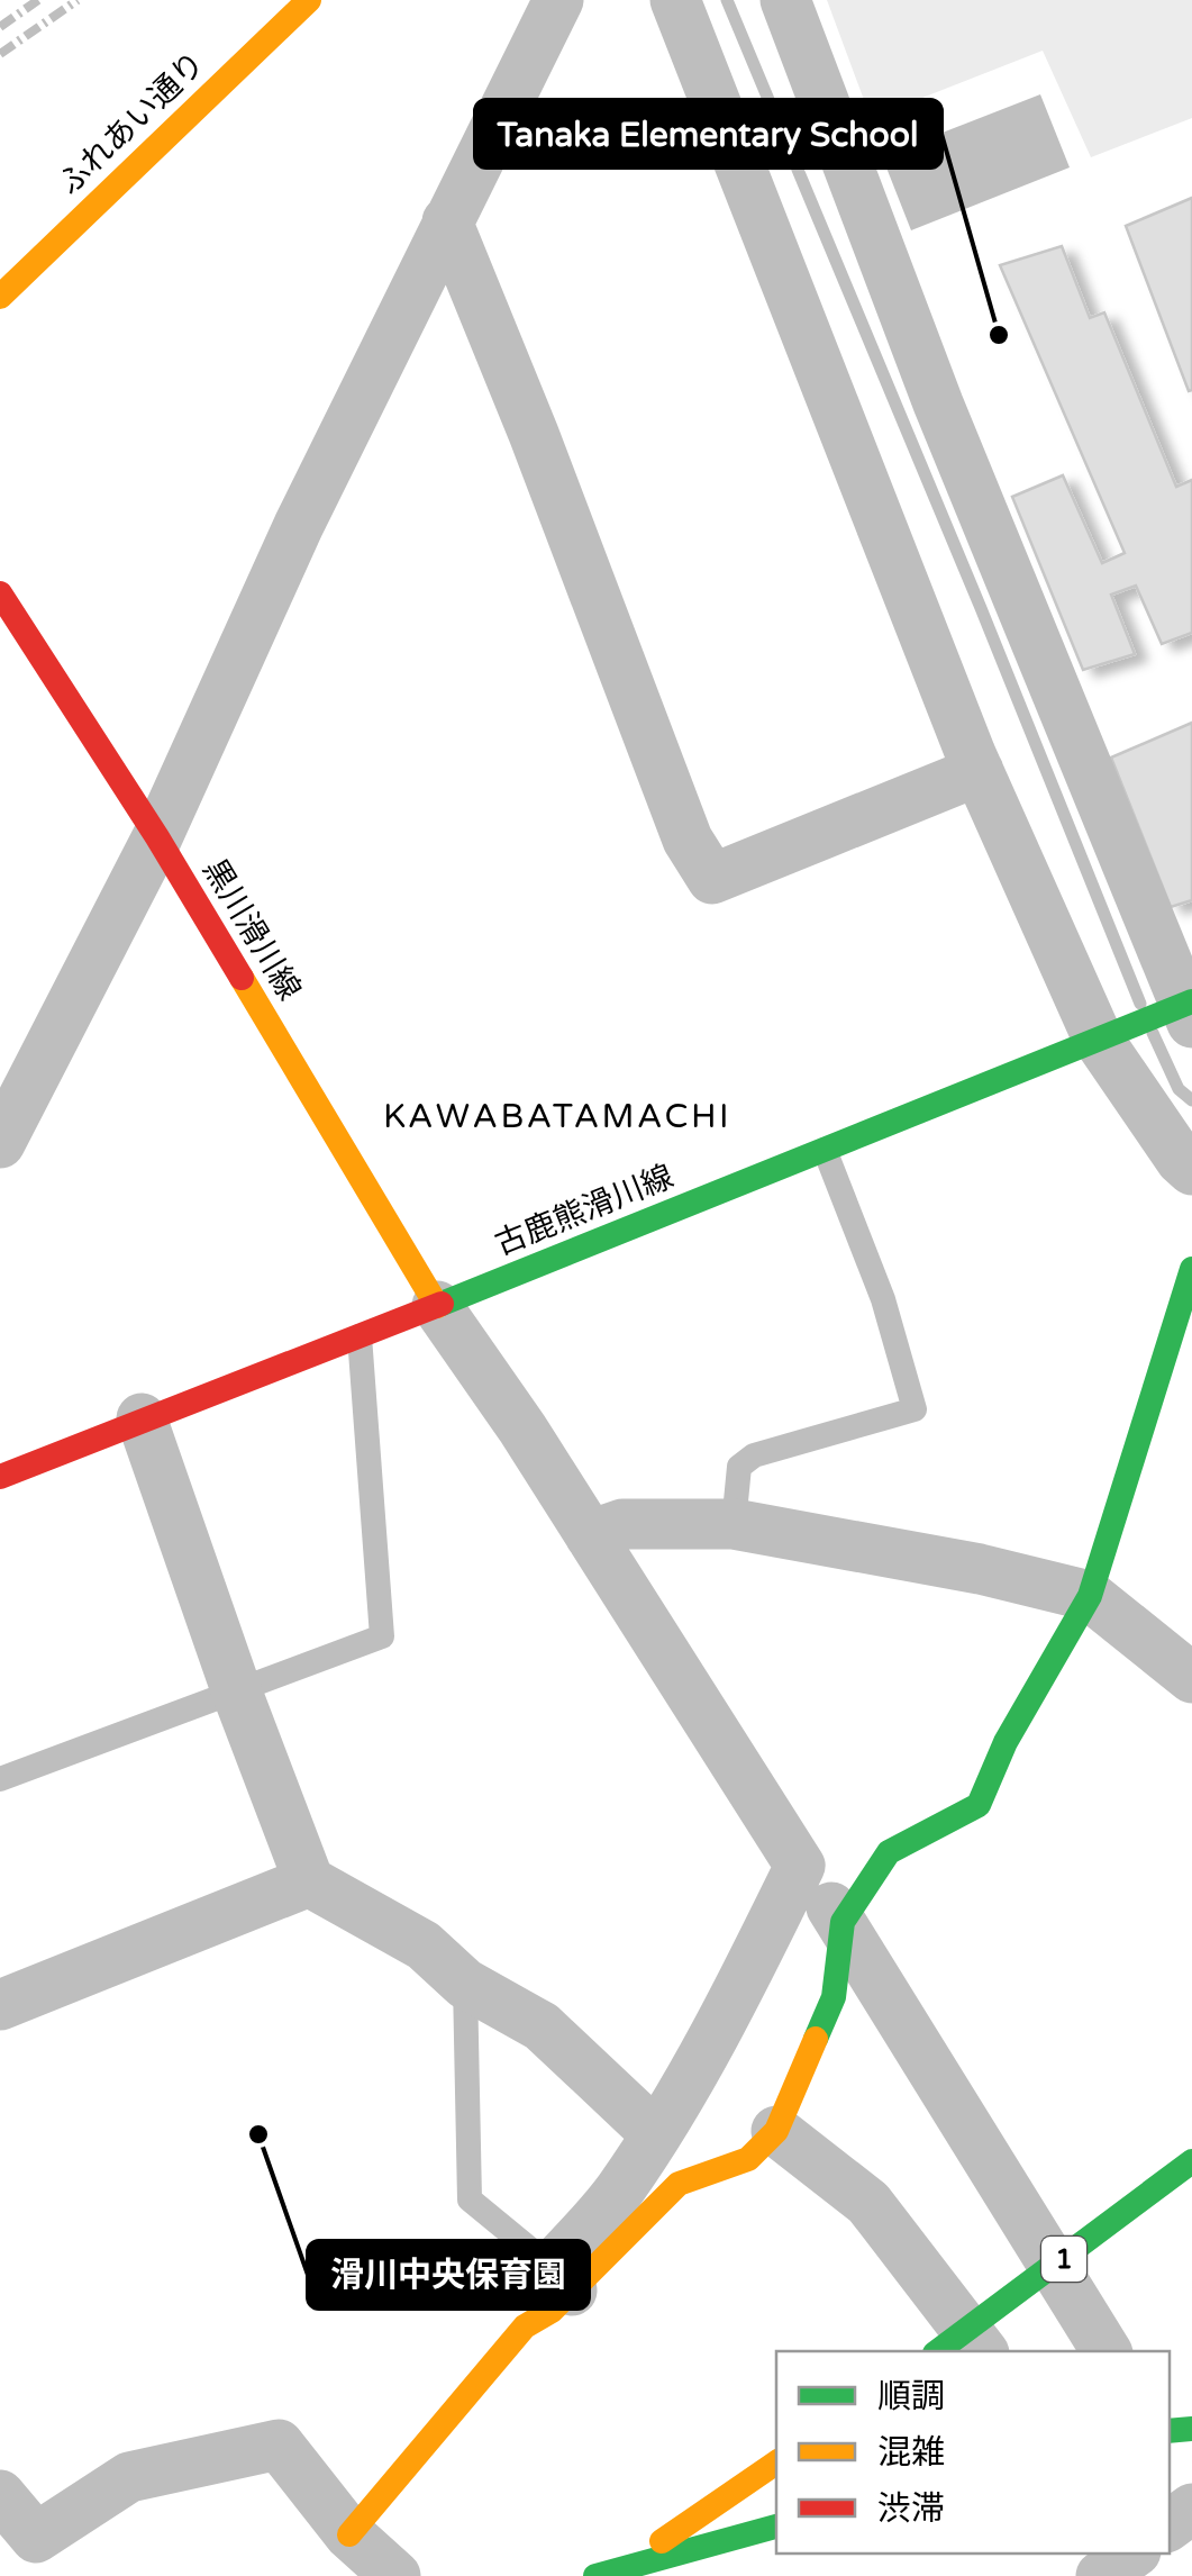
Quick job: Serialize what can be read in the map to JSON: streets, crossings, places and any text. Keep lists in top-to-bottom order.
{
  "streets": {
    "main road": [
      "ふれあい通り",
      "黒川滑川線",
      "古鹿熊滑川線",
      "1"
    ]
  },
  "crossings": [
    ["黒川滑川線", "古鹿熊滑川線"]
  ],
  "districts": ["KAWABATAMACHI"],
  "places": ["Tanaka Elementary School", "滑川中央保育園"],
  "legend": ["順調", "混雑", "渋滞"]
}
